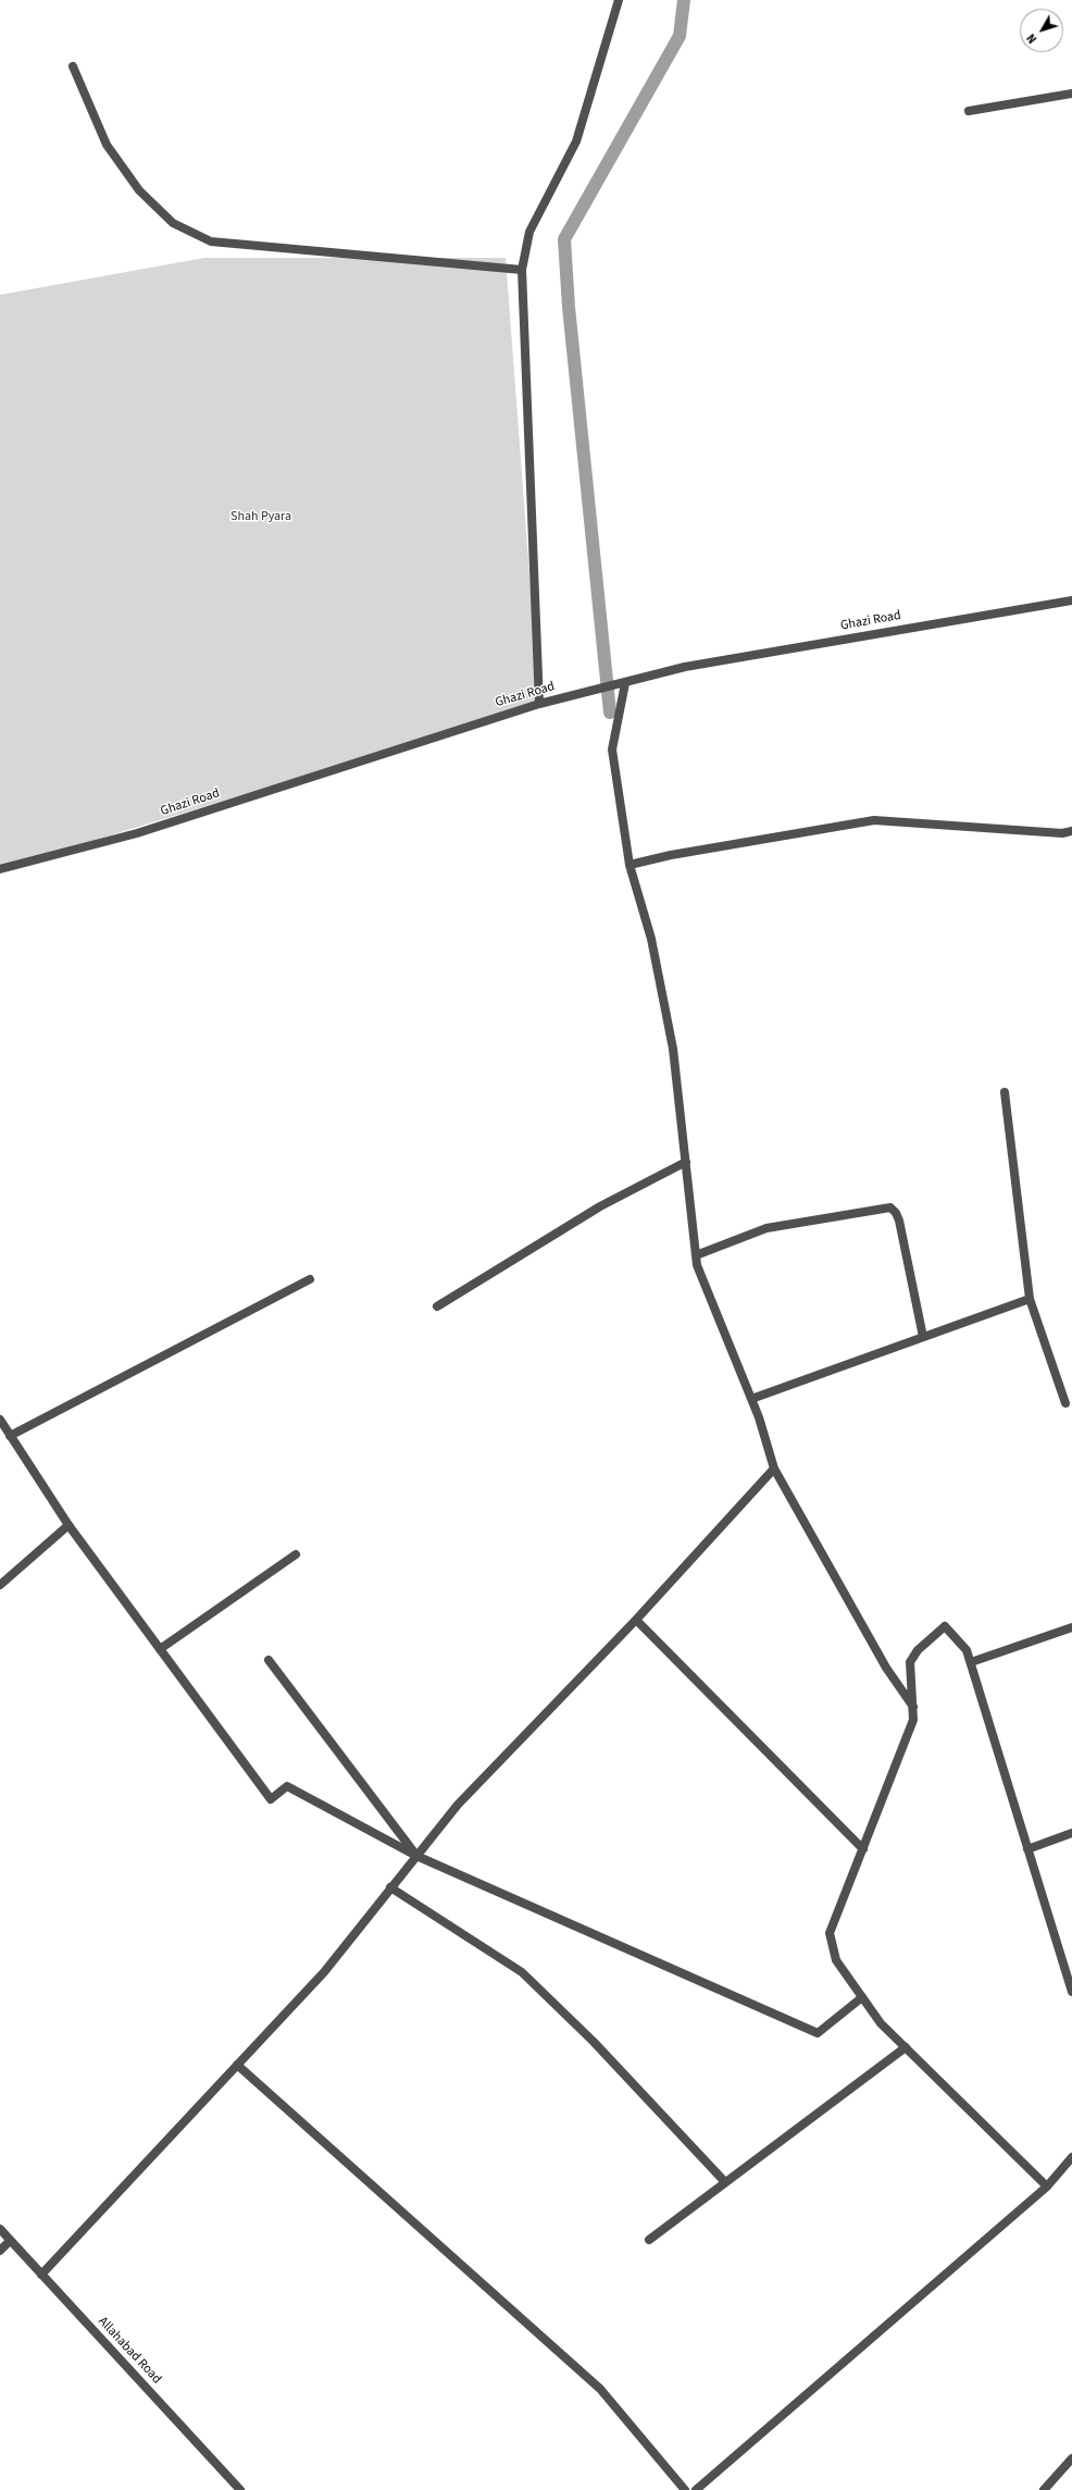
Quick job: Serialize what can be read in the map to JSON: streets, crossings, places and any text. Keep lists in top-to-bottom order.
{
  "streets": {
    "street": ["Ghazi Road", "Allahabad Road"]
  },
  "parks": ["Shah Pyara"],
  "north": "bottom left"
}
